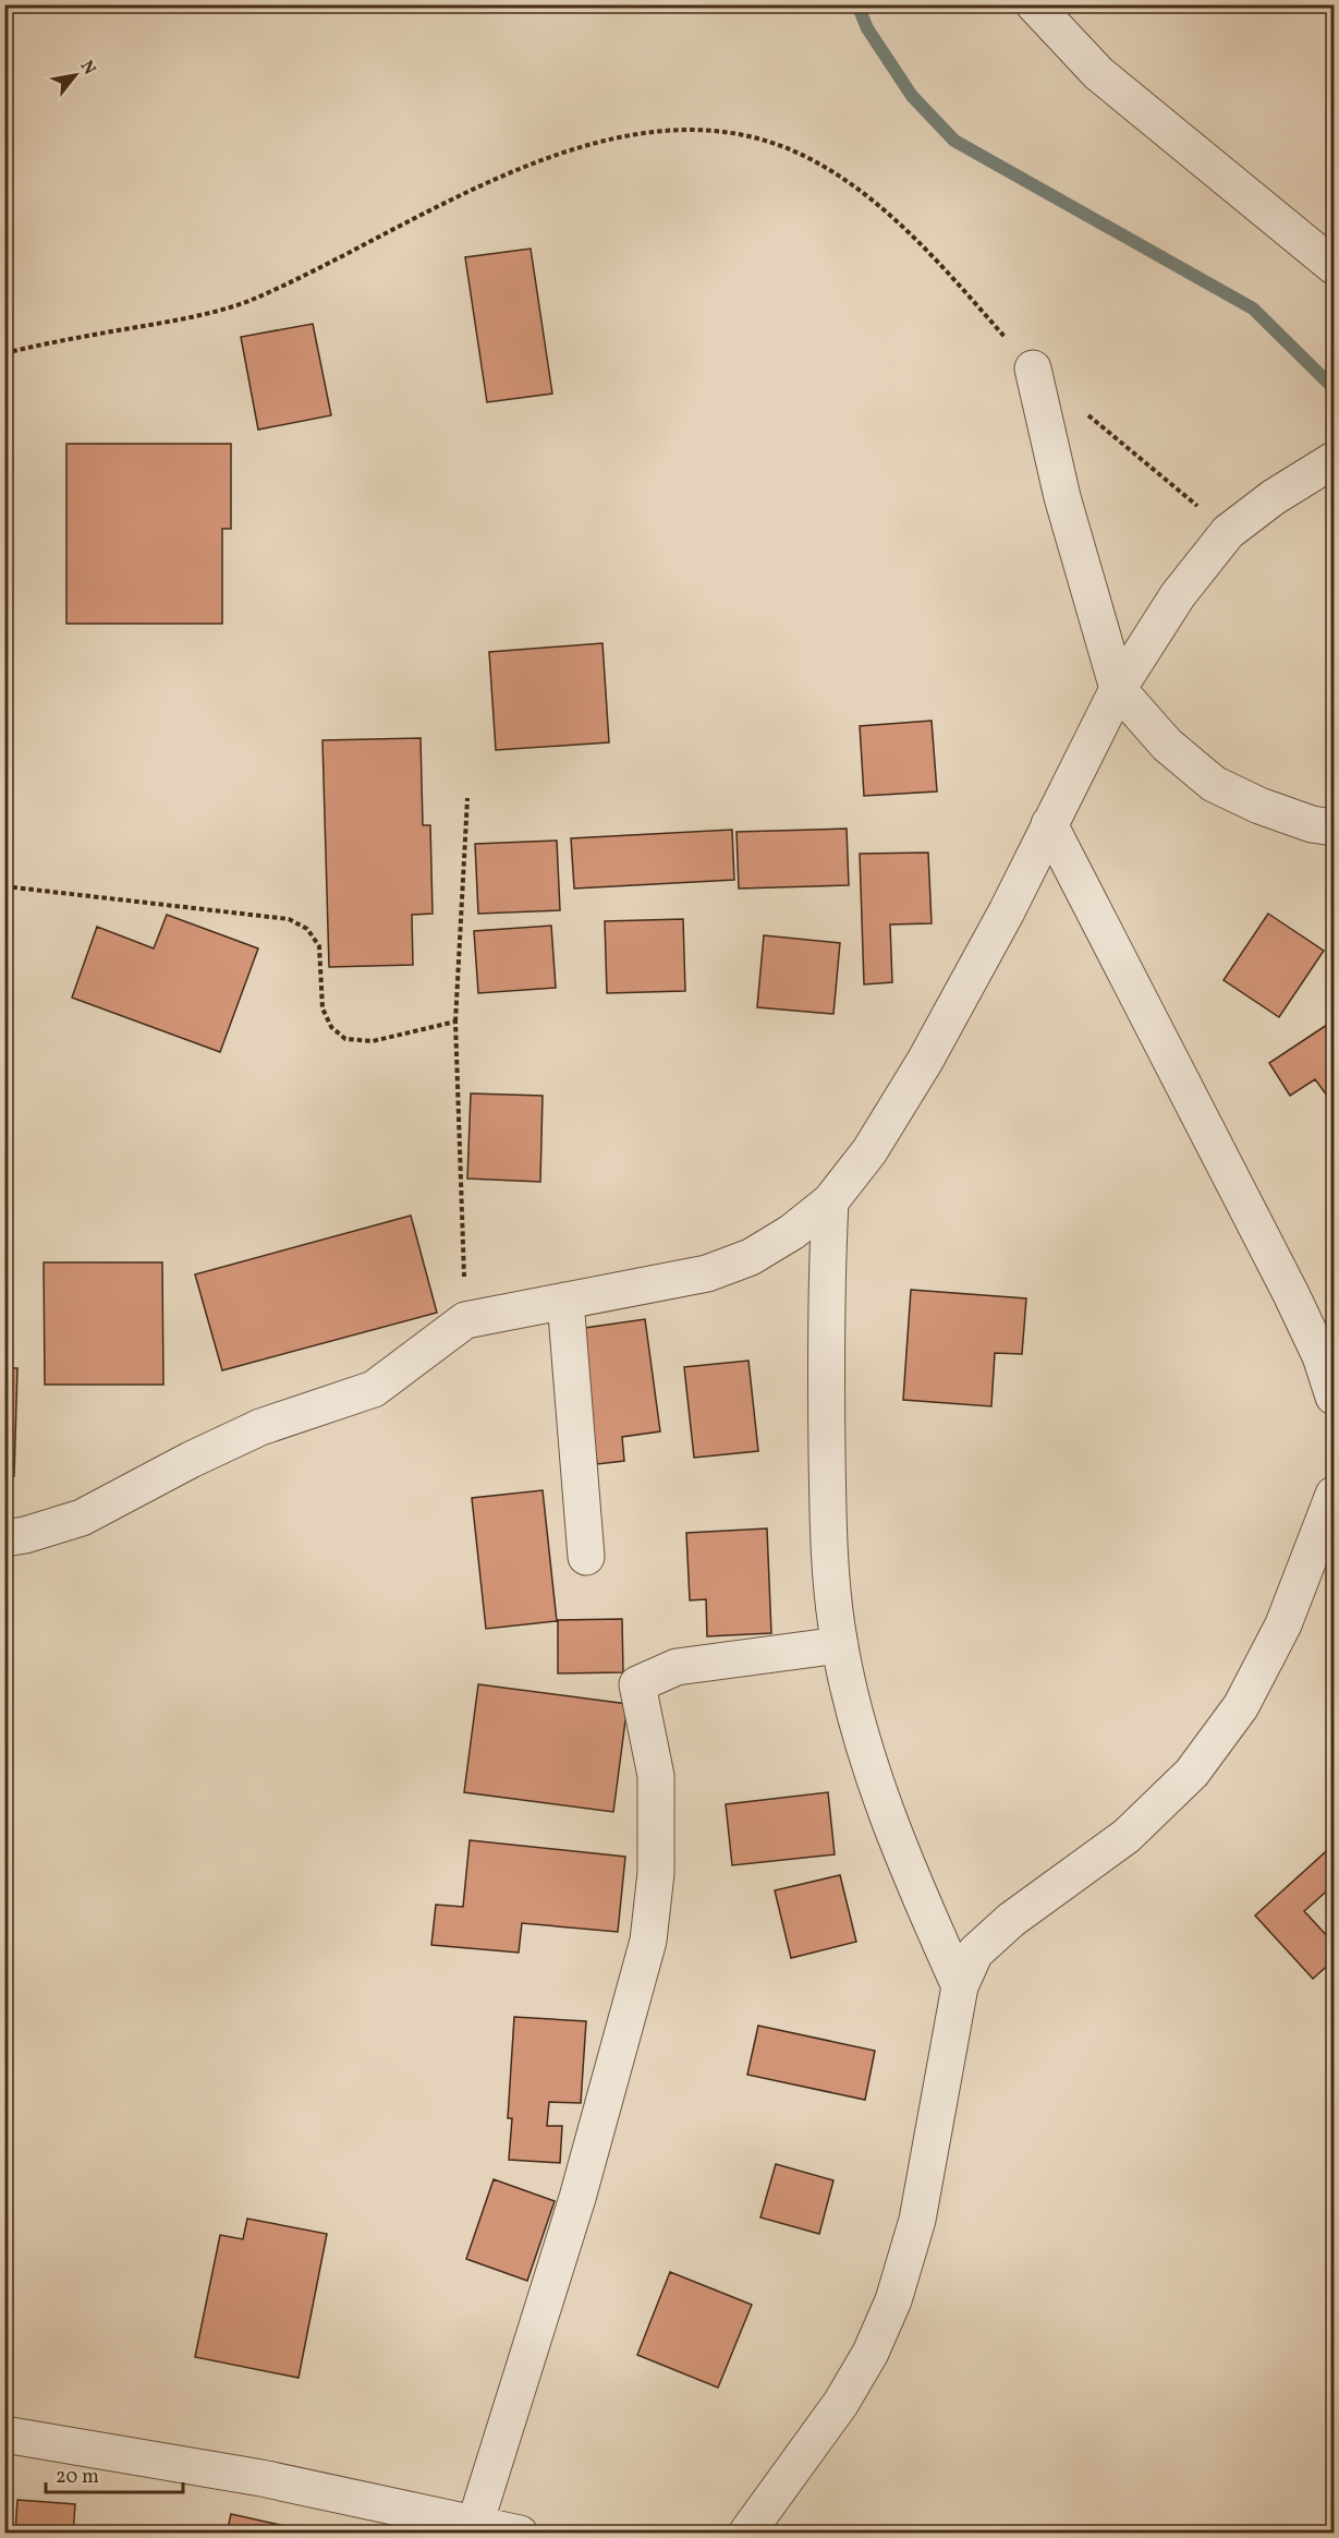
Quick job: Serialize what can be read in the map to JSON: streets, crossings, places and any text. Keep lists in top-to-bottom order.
{
  "scale_bar": "20 m",
  "north": "top right"
}
